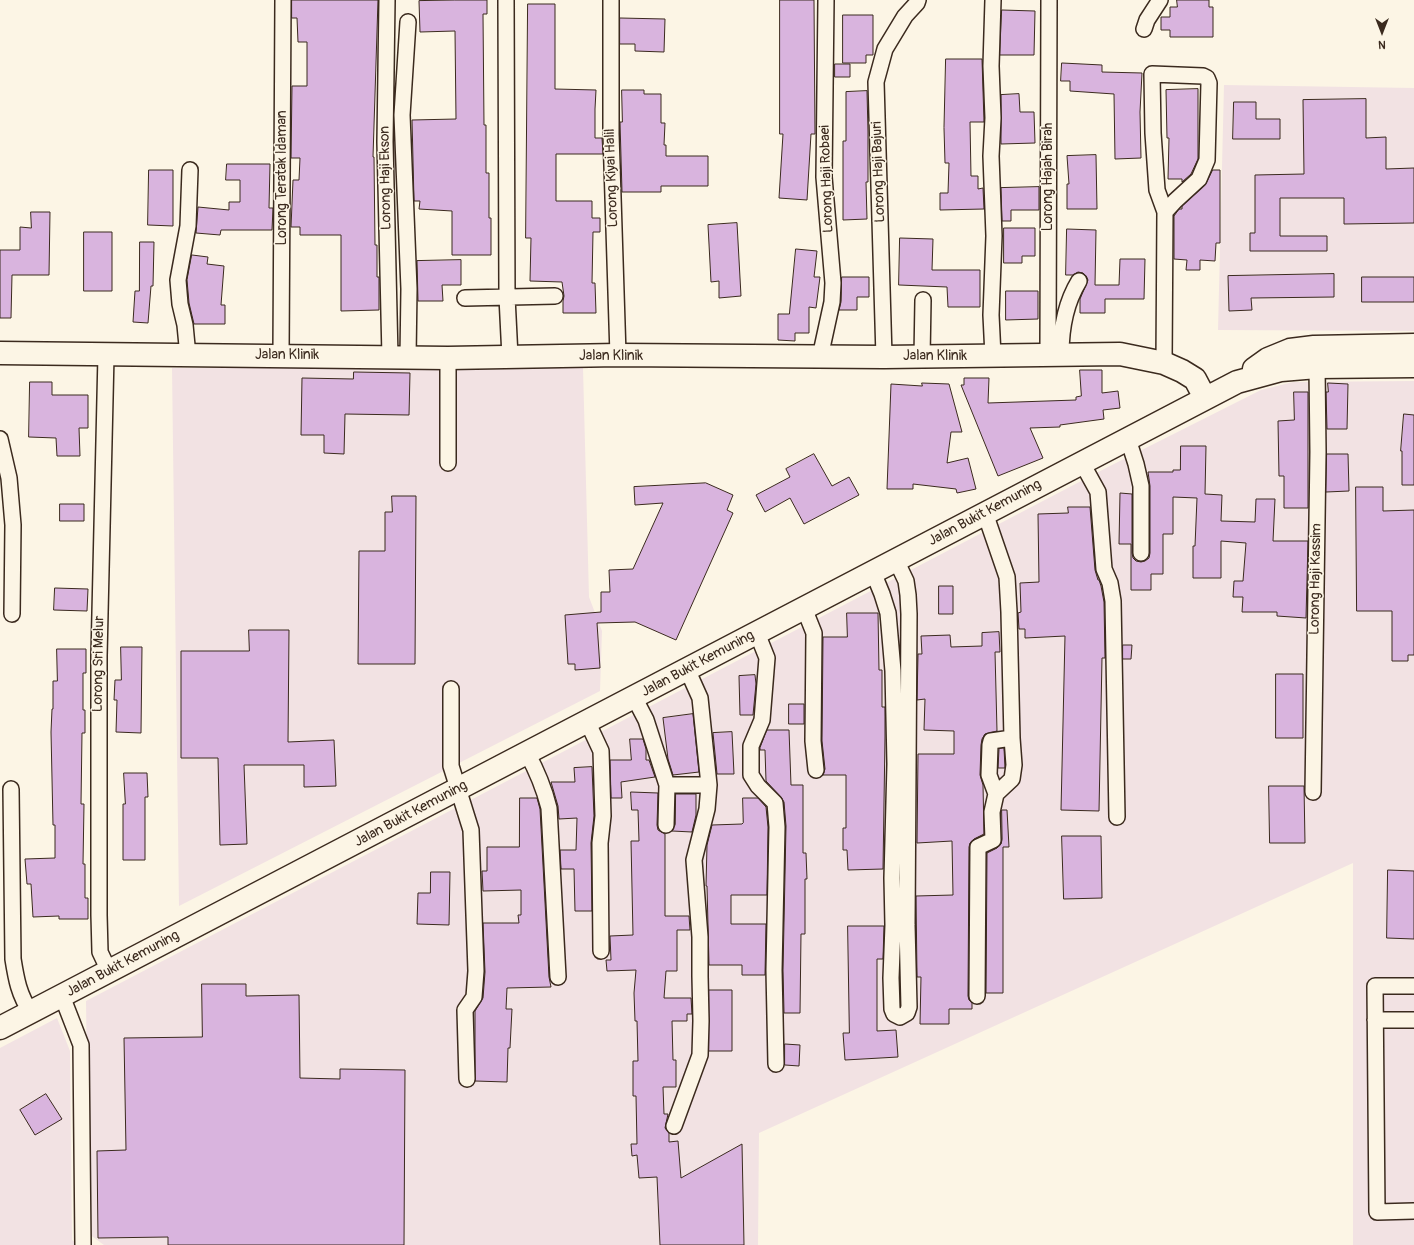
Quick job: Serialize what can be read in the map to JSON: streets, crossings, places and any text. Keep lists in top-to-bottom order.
{
  "streets": {
    "main road": ["Jalan Klinik", "Jalan Bukit Kemuning"],
    "street": [
      "Lorong Haji Bajuri",
      "Lorong Hajah Birah",
      "Lorong Teratak Idaman",
      "Lorong Haji Ekson",
      "Lorong Kiyai Halil",
      "Lorong Haji Robaei",
      "Lorong Haji Kassim",
      "Lorong Sri Melur"
    ]
  },
  "crossings": [
    ["Lorong Haji Bajuri", "Jalan Klinik"],
    ["Lorong Hajah Birah", "Jalan Klinik"],
    ["Lorong Teratak Idaman", "Jalan Klinik"],
    ["Lorong Haji Ekson", "Jalan Klinik"],
    ["Lorong Kiyai Halil", "Jalan Klinik"],
    ["Lorong Haji Robaei", "Jalan Klinik"],
    ["Jalan Klinik", "Jalan Bukit Kemuning"],
    ["Jalan Klinik", "Lorong Sri Melur"],
    ["Jalan Bukit Kemuning", "Lorong Haji Kassim"],
    ["Jalan Bukit Kemuning", "Lorong Sri Melur"]
  ],
  "north": "bottom"
}
